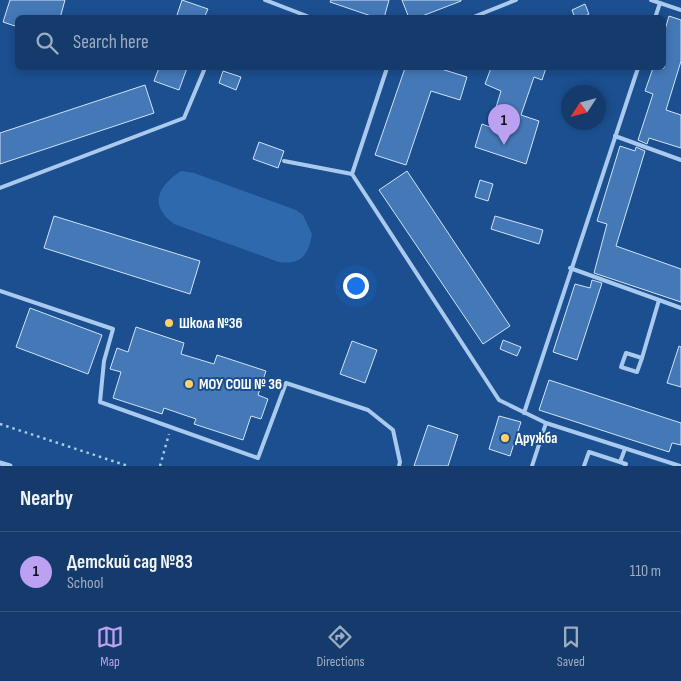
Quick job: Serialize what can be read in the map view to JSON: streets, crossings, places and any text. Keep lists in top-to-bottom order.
{
  "places": ["Школа №36", "МОУ СОШ № 36", "Дружба"],
  "north": "bottom left",
  "page": {
    "search": "Search here",
    "pins": "1",
    "heading": "Nearby",
    "list": [
      {
        "mark": "1",
        "name": "Детский сад №83",
        "note": "School",
        "value": "110 m"
      }
    ],
    "nav": ["Map", "Directions", "Saved"]
  }
}
